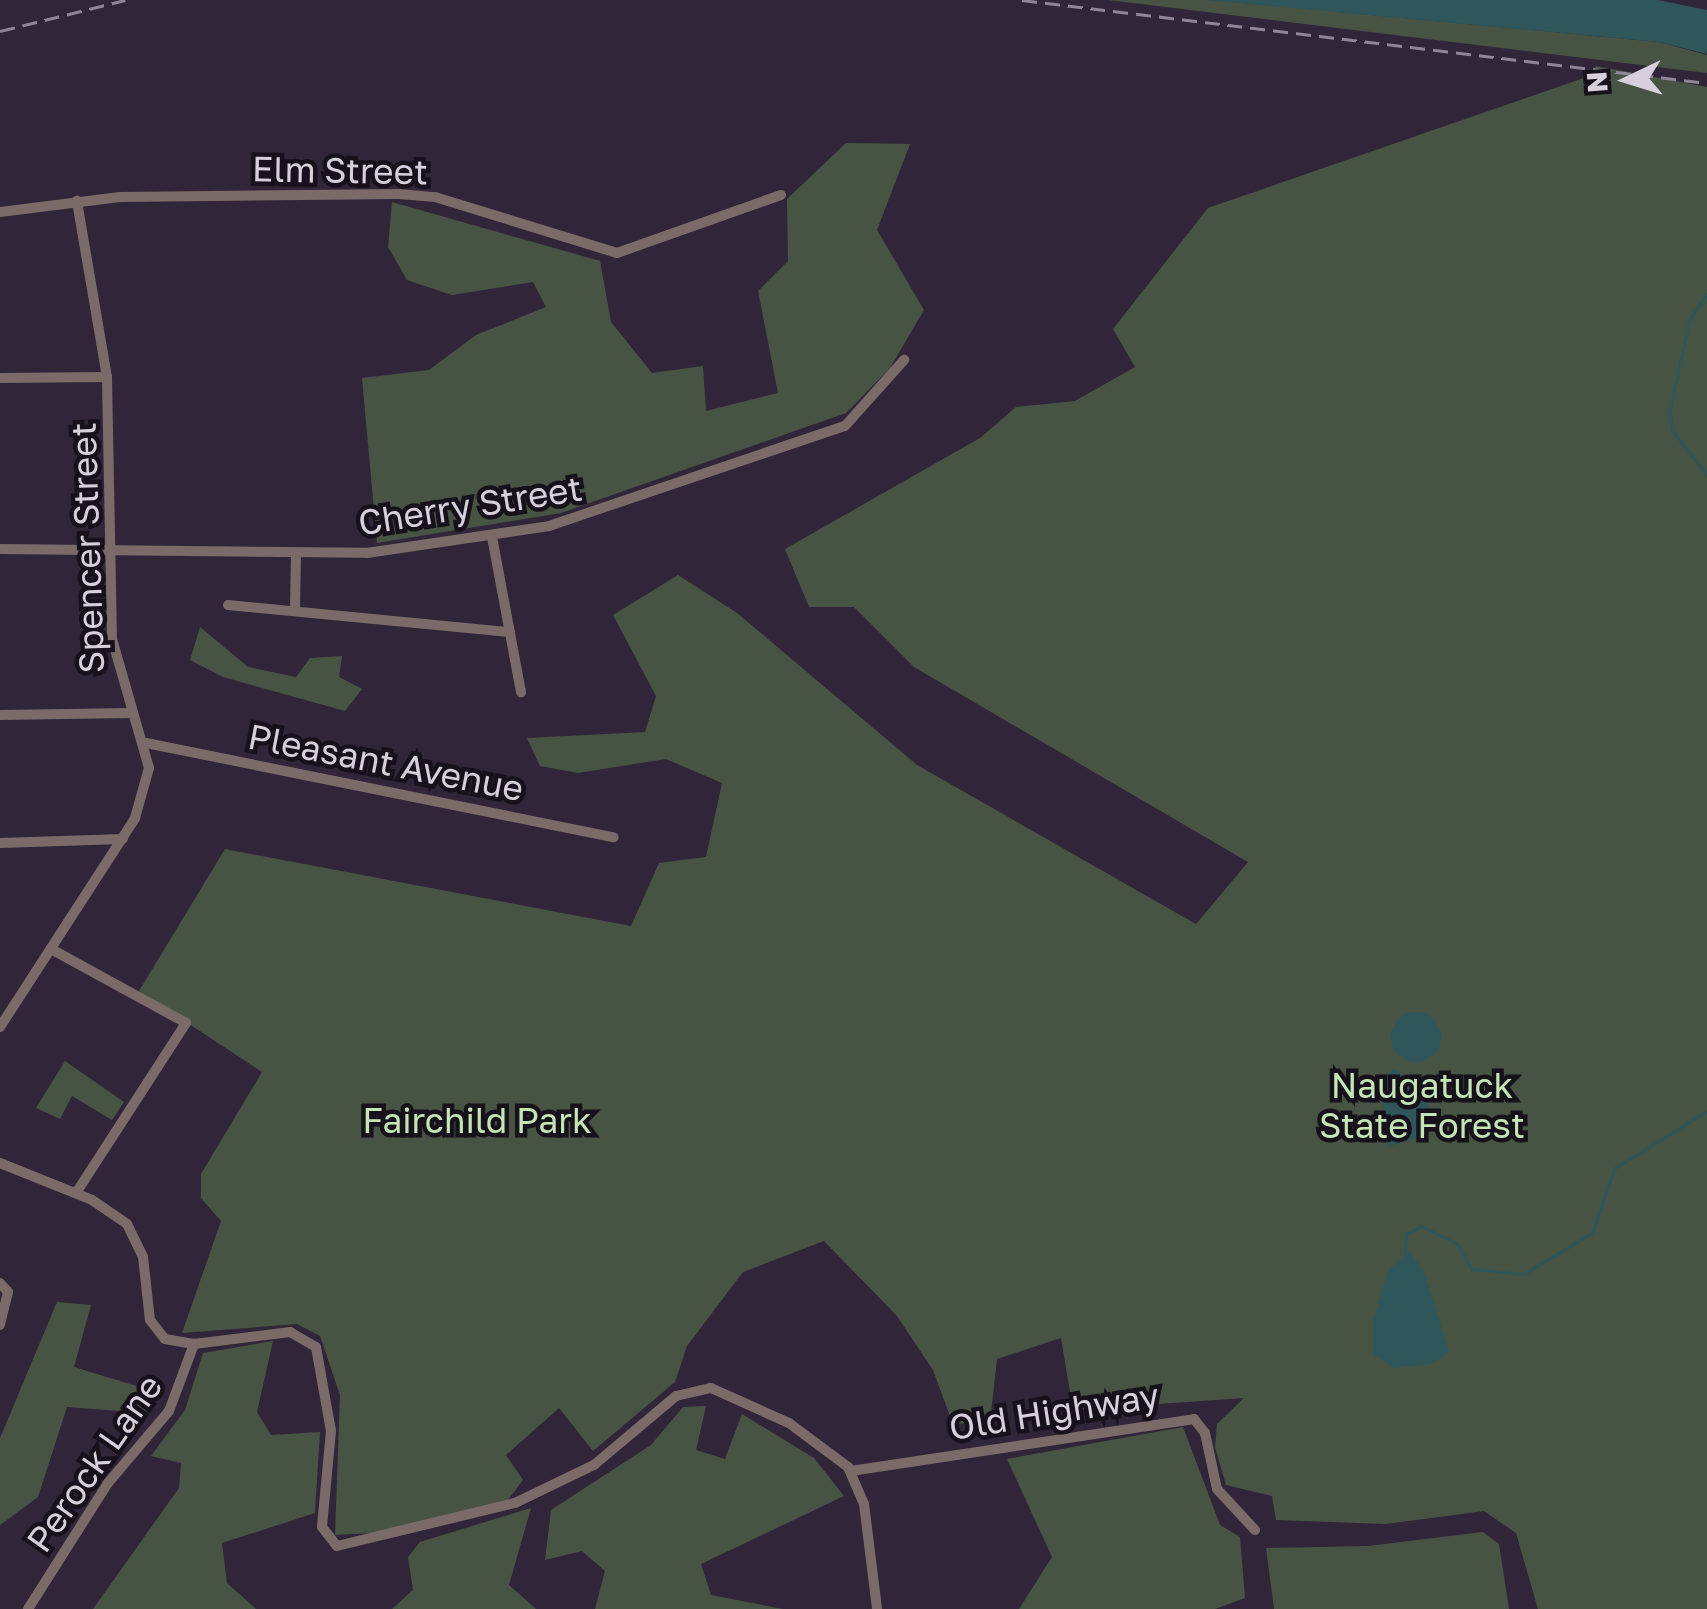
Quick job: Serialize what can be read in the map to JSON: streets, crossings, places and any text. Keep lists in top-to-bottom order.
{
  "streets": {
    "street": [
      "Elm Street",
      "Cherry Street",
      "Spencer Street",
      "Pleasant Avenue",
      "Old Highway",
      "Perock Lane"
    ]
  },
  "crossings": [
    ["Elm Street", "Spencer Street"],
    ["Cherry Street", "Spencer Street"],
    ["Spencer Street", "Pleasant Avenue"]
  ],
  "parks": ["Naugatuck State Forest", "Fairchild Park"],
  "north": "left"
}
